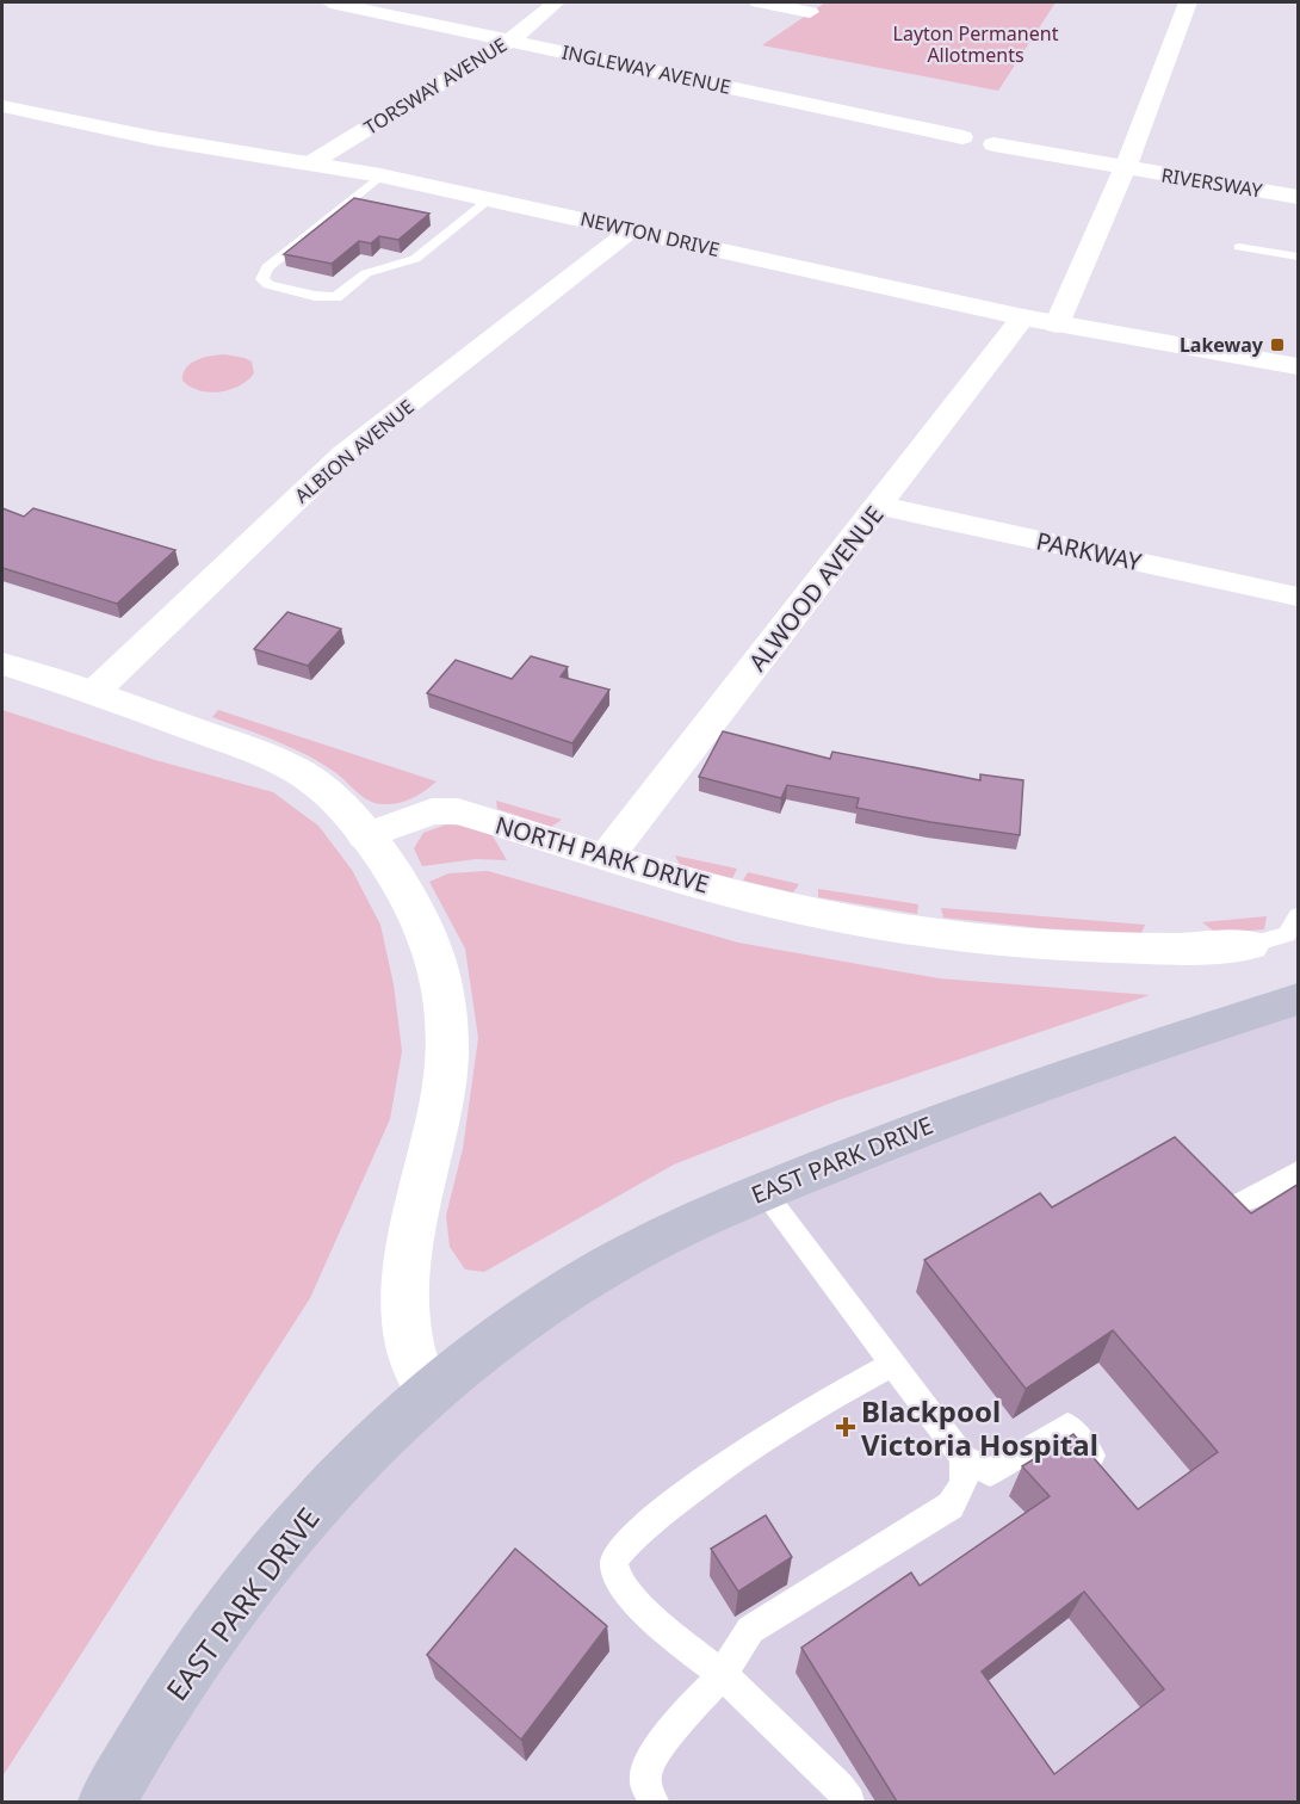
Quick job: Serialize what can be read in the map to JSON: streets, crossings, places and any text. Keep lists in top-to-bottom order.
{
  "streets": {
    "main road": ["EAST PARK DRIVE"],
    "street": [
      "INGLEWAY AVENUE",
      "TORSWAY AVENUE",
      "RIVERSWAY",
      "NEWTON DRIVE",
      "ALBION AVENUE",
      "PARKWAY",
      "ALWOOD AVENUE",
      "NORTH PARK DRIVE"
    ]
  },
  "crossings": [
    ["INGLEWAY AVENUE", "TORSWAY AVENUE"],
    ["TORSWAY AVENUE", "NEWTON DRIVE"],
    ["NEWTON DRIVE", "ALBION AVENUE"],
    ["NEWTON DRIVE", "ALWOOD AVENUE"],
    ["PARKWAY", "ALWOOD AVENUE"],
    ["ALWOOD AVENUE", "NORTH PARK DRIVE"]
  ],
  "parks": ["Layton Permanent Allotments"],
  "places": {
    "transit": ["Lakeway"],
    "health": ["Blackpool Victoria Hospital"]
  }
}
